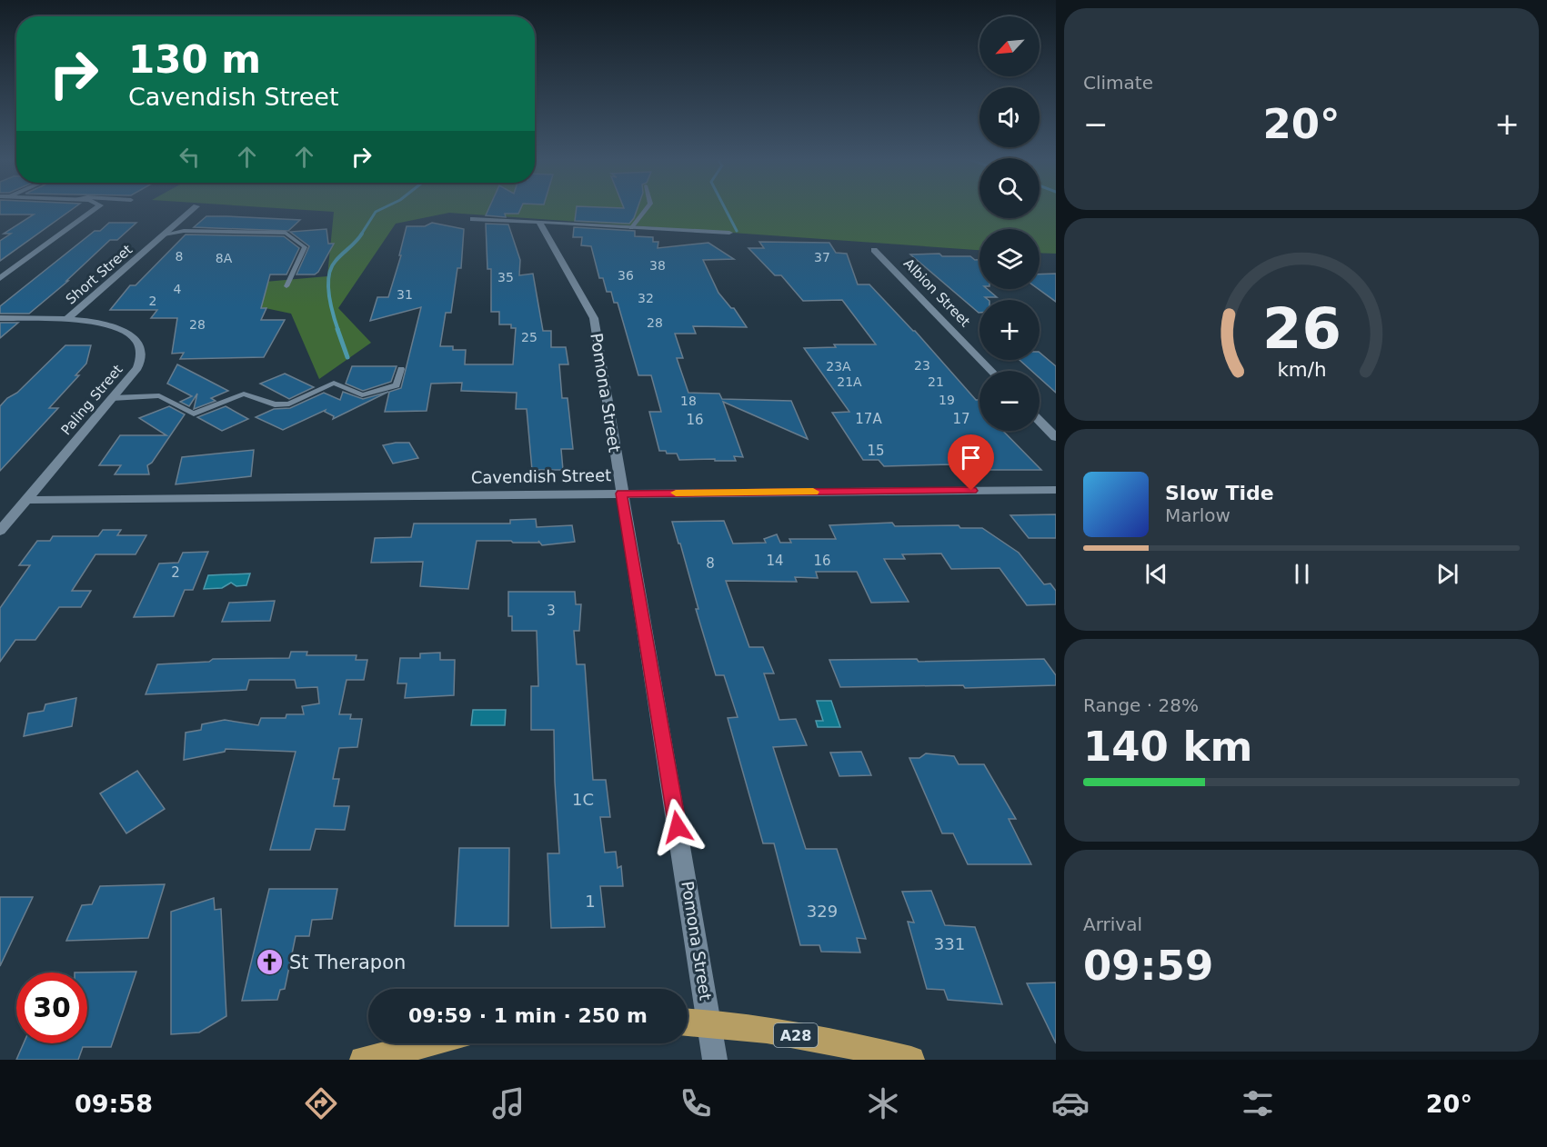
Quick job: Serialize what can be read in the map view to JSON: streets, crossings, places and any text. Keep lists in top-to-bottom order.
{
  "streets": {
    "highway": ["A28"],
    "street": [
      "Short Street",
      "Albion Street",
      "Pomona Street",
      "Paling Street",
      "Cavendish Street"
    ]
  },
  "crossings": [
    ["Short Street", "Paling Street"],
    ["Pomona Street", "Cavendish Street"],
    ["Pomona Street", "A28"],
    ["Paling Street", "Cavendish Street"]
  ],
  "places": {
    "church": ["St Therapon"]
  },
  "house_numbers": [
    "8",
    "37",
    "8A",
    "38",
    "36",
    "35",
    "4",
    "31",
    "32",
    "2",
    "28",
    "28",
    "25",
    "23",
    "23A",
    "21A",
    "21",
    "19",
    "18",
    "17A",
    "17",
    "16",
    "15",
    "14",
    "16",
    "8",
    "2",
    "3",
    "1C",
    "1",
    "329",
    "331"
  ],
  "north": "bottom left",
  "page": {
    "tile": [
      "Climate",
      ["Range · 28%", "140 km"],
      ["Arrival", "09:59"]
    ],
    "map_buttons": ["+", "−"],
    "turn": ["130 m", "Cavendish Street"],
    "heat": ["−", "20°", "+"],
    "song": ["Slow Tide", "Marlow"],
    "limit": "30",
    "trip": "09:59 · 1 min · 250 m",
    "tabs": ["09:58", "20°"],
    "gauge": ["26", "km/h"]
  }
}
